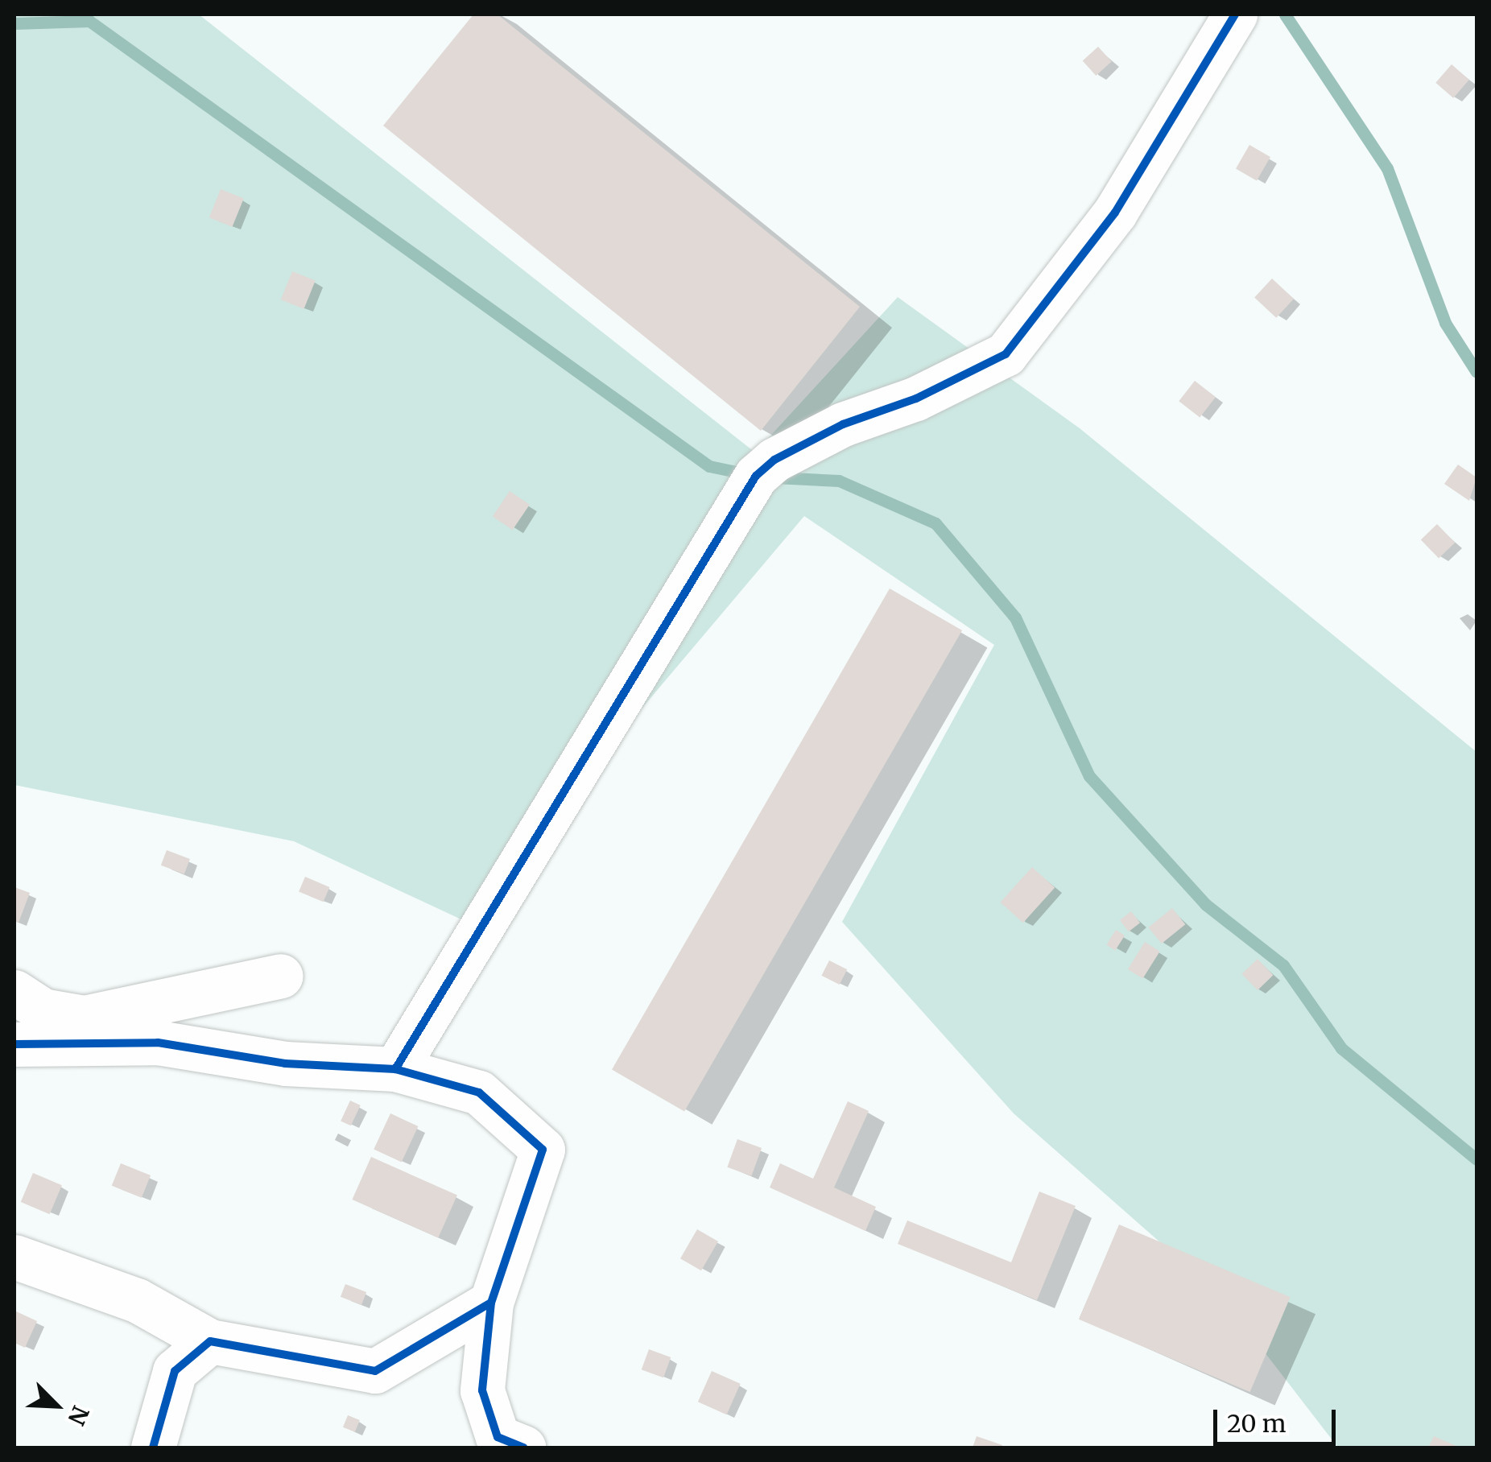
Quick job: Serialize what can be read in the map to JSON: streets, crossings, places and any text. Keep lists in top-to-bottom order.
{
  "scale_bar": "20 m",
  "north": "bottom right"
}
